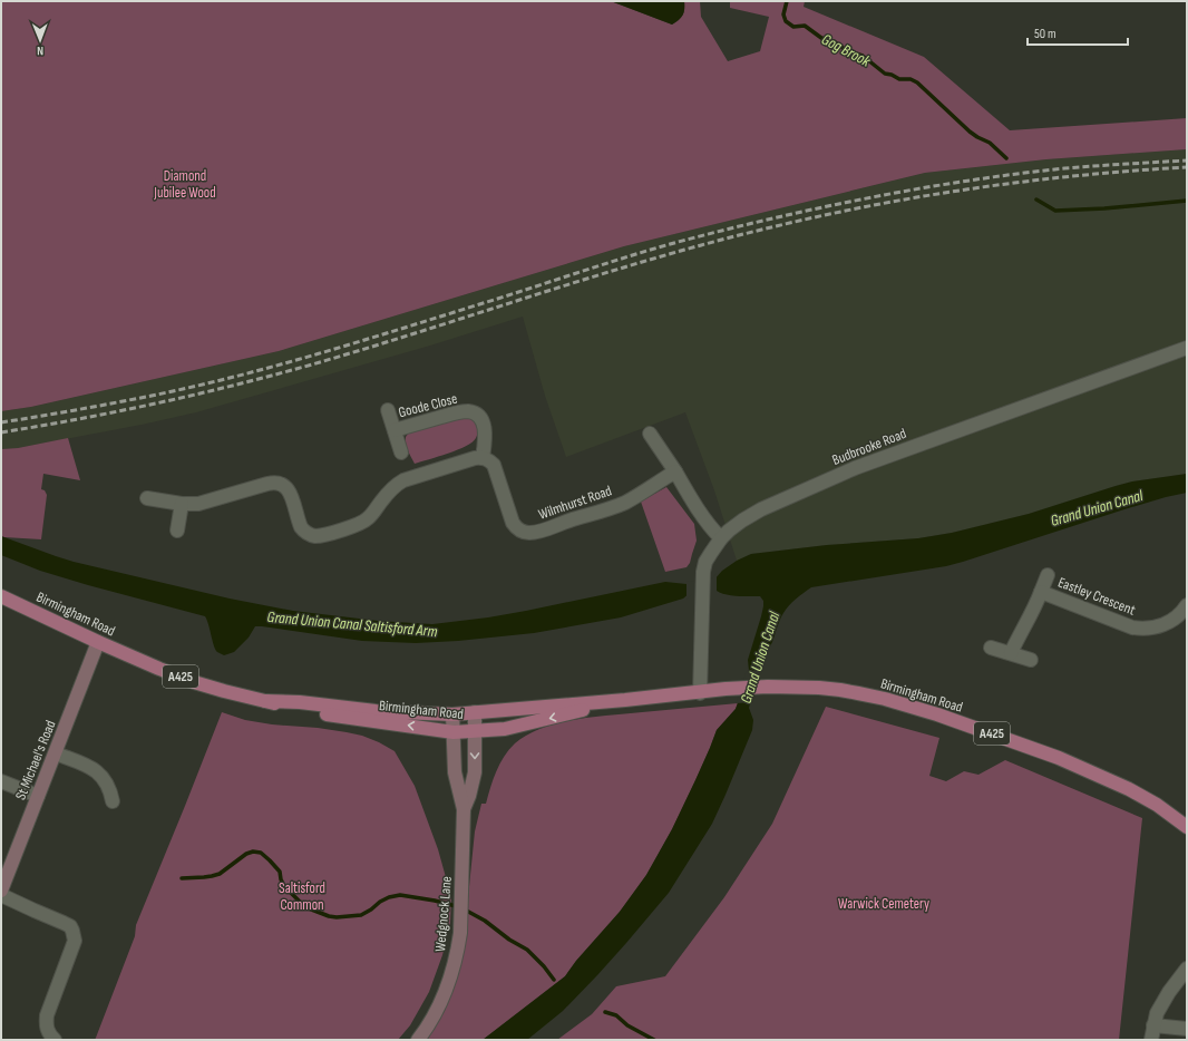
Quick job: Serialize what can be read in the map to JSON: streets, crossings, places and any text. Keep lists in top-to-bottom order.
{
  "streets": {
    "main road": ["Birmingham Road", "A425"],
    "street": [
      "Goode Close",
      "Budbrooke Road",
      "Wilmhurst Road",
      "Eastley Crescent",
      "St Michael's Road",
      "Wedgnock Lane"
    ]
  },
  "crossings": [
    ["Goode Close", "Wilmhurst Road"],
    ["Budbrooke Road", "Birmingham Road"],
    ["Birmingham Road", "St Michael's Road"],
    ["Birmingham Road", "Wedgnock Lane"]
  ],
  "water": ["Gog Brook", "Grand Union Canal", "Grand Union Canal Saltisford Arm"],
  "parks": ["Diamond Jubilee Wood", "Saltisford Common", "Warwick Cemetery"],
  "scale_bar": "50 m",
  "north": "bottom"
}
